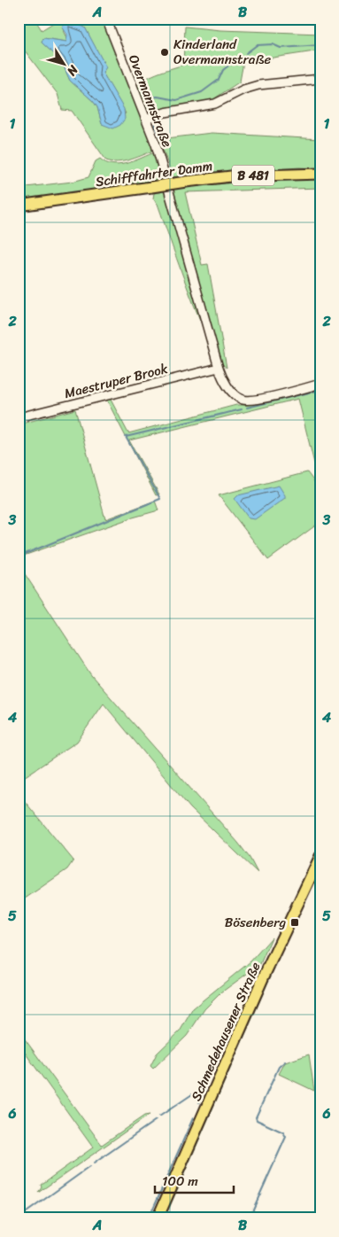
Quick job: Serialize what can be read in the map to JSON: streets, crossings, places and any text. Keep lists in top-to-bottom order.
{
  "streets": {
    "main road": ["Schifffahrter Damm", "B 481", "Schmedehausener Straße"],
    "street": ["Overmannstraße", "Maestruper Brook"]
  },
  "crossings": [
    ["Overmannstraße", "Maestruper Brook"]
  ],
  "places": {
    "other": ["Kinderland Overmannstraße"],
    "transit": ["Bösenberg"]
  },
  "scale_bar": "100 m",
  "north": "bottom right",
  "grid": {
    "columns": ["A", "B"],
    "rows": [
      "1",
      "2",
      "3",
      "4",
      "5",
      "6"
    ]
  }
}
